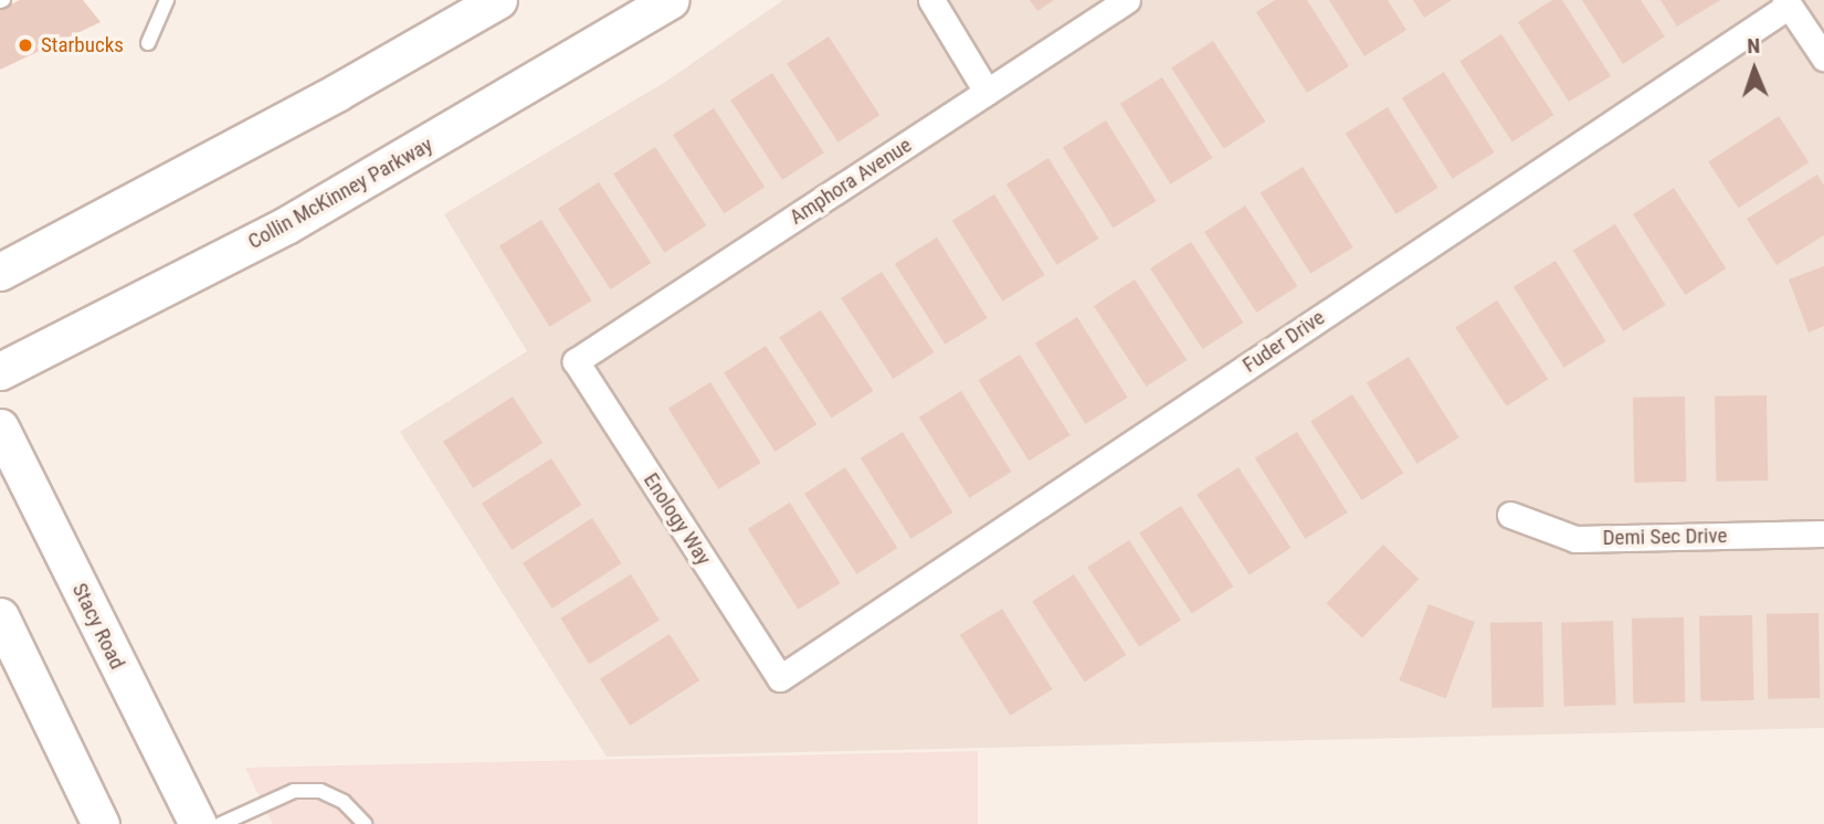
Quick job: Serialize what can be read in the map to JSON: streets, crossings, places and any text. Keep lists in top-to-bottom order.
{
  "streets": {
    "street": [
      "Amphora Avenue",
      "Collin McKinney Parkway",
      "Fuder Drive",
      "Enology Way",
      "Demi Sec Drive",
      "Stacy Road"
    ]
  },
  "crossings": [
    ["Amphora Avenue", "Enology Way"],
    ["Fuder Drive", "Enology Way"]
  ],
  "places": ["Starbucks"],
  "north": "top"
}
